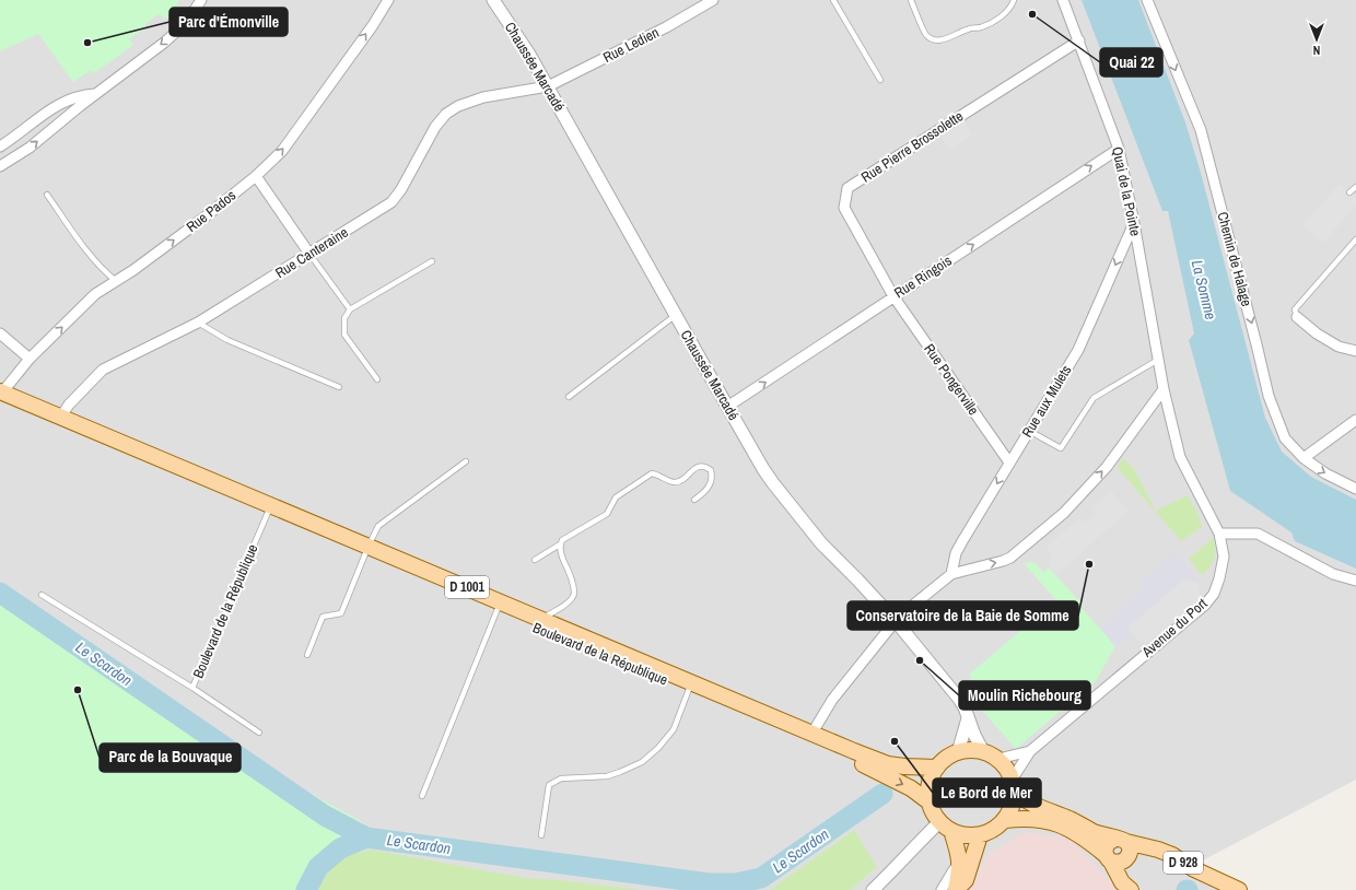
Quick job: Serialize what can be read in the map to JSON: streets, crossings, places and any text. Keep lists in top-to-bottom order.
{
  "streets": {
    "main road": ["D 1001", "Boulevard de la République", "D 928"],
    "street": [
      "Rue Ledien",
      "Chaussée Marcadé",
      "Rue Pierre Brossolette",
      "Quai de la Pointe",
      "Rue Pados",
      "Rue Canteraine",
      "Chemin de Halage",
      "Rue Ringois",
      "Rue Pongerville",
      "Rue aux Mulets",
      "Avenue du Port"
    ]
  },
  "crossings": [
    ["Rue Ledien", "Chaussée Marcadé"],
    ["Rue Ledien", "Rue Canteraine"],
    ["Chaussée Marcadé", "Rue Canteraine"],
    ["Chaussée Marcadé", "Rue Ringois"],
    ["Chaussée Marcadé", "Boulevard de la République"],
    ["Chaussée Marcadé", "Avenue du Port"],
    ["Chaussée Marcadé", "D 928"],
    ["Rue Pierre Brossolette", "Quai de la Pointe"],
    ["Rue Pierre Brossolette", "Rue Ringois"],
    ["Rue Pierre Brossolette", "Rue Pongerville"],
    ["Quai de la Pointe", "Rue Ringois"],
    ["Quai de la Pointe", "Rue aux Mulets"],
    ["Quai de la Pointe", "Avenue du Port"],
    ["Rue Pados", "Boulevard de la République"],
    ["Rue Canteraine", "Boulevard de la République"],
    ["Rue Ringois", "Rue Pongerville"],
    ["Rue Pongerville", "Rue aux Mulets"],
    ["Boulevard de la République", "Avenue du Port"],
    ["Boulevard de la République", "D 928"],
    ["Avenue du Port", "D 928"]
  ],
  "one_way": [
    "Rue Pados",
    "Chemin de Halage",
    "Rue Ringois",
    "Rue aux Mulets"
  ],
  "water": ["La Somme", "Le Scardon"],
  "places": [
    "Quai 22",
    "Parc d'Émonville",
    "Conservatoire de la Baie de Somme",
    "Moulin Richebourg",
    "Parc de la Bouvaque",
    "Le Bord de Mer"
  ],
  "north": "bottom"
}
